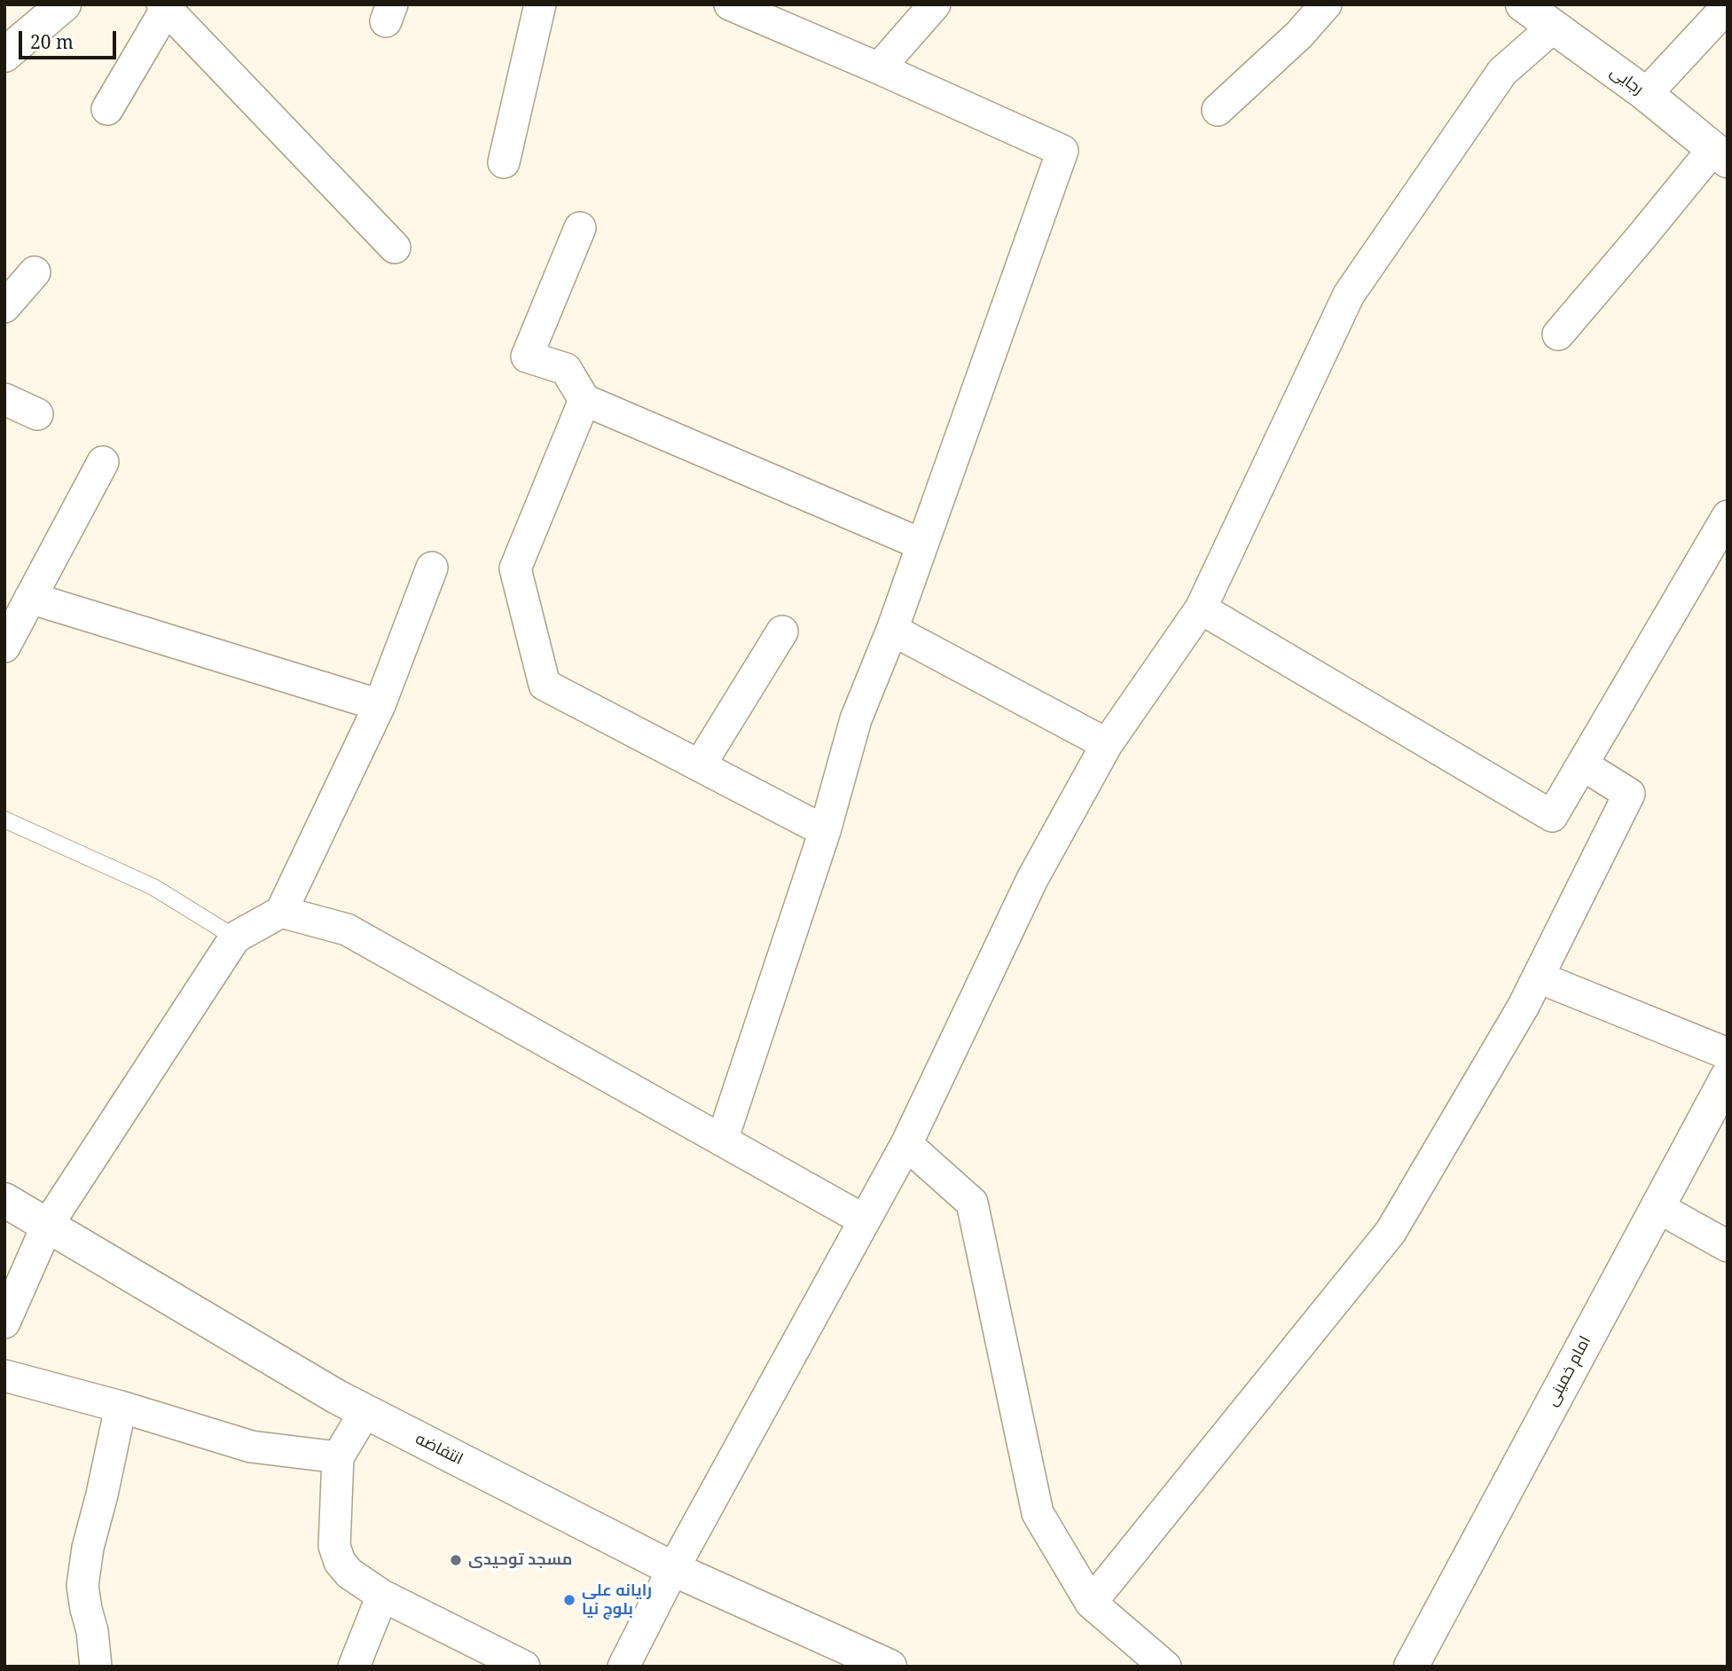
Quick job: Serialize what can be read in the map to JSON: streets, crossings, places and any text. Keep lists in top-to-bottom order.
{
  "streets": {
    "street": ["رجایی", "امام خمینی", "انتفاضه"]
  },
  "places": ["مسجد توحیدی", "رایانه علی بلوچ نیا"],
  "scale_bar": "20 m"
}
